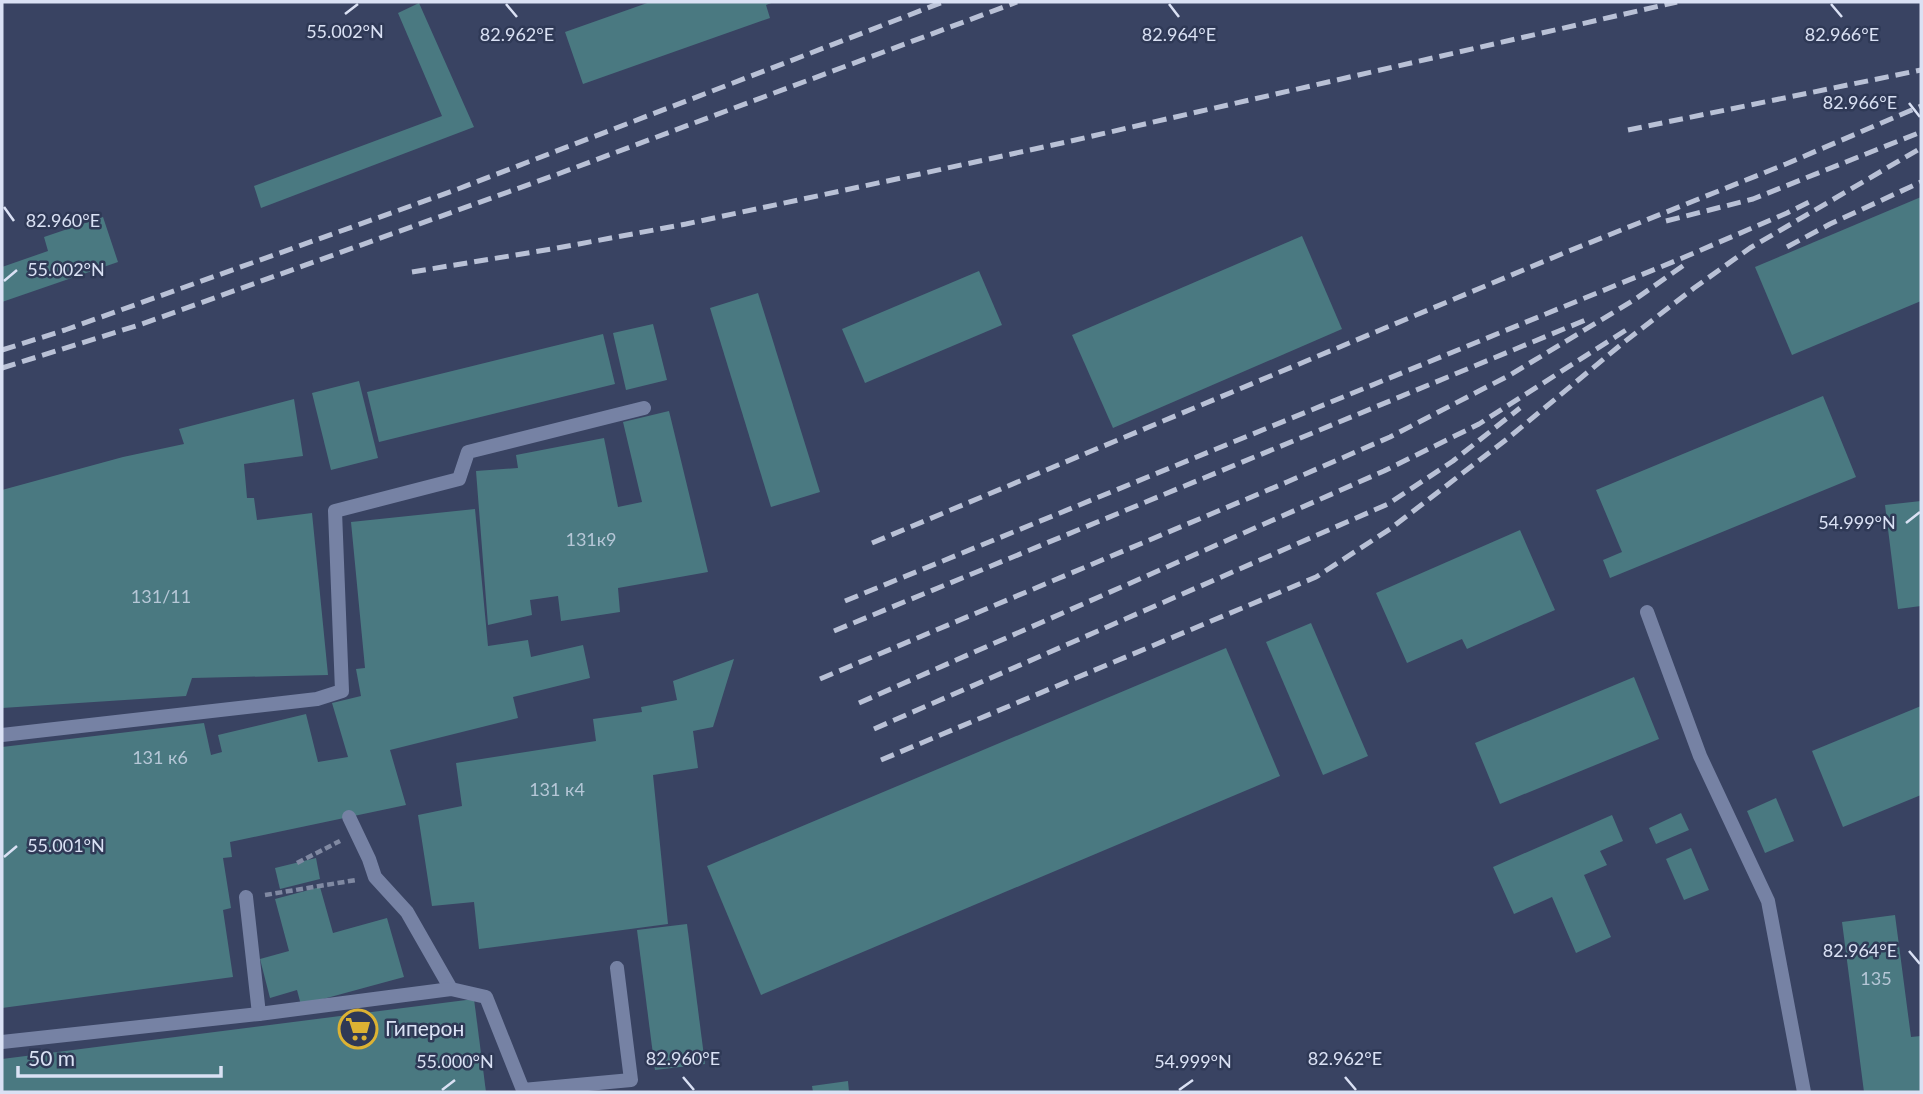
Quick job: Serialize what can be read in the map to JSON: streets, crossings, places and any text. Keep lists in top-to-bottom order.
{
  "places": {
    "supermarket": ["Гиперон"]
  },
  "house_numbers": [
    "131к9",
    "131/11",
    "131 к6",
    "131 к4",
    "135"
  ],
  "scale_bar": "50 m",
  "coordinates": [
    "55.002°N",
    "82.966°E",
    "82.962°E",
    "82.964°E",
    "82.960°E",
    "54.999°N",
    "55.001°N",
    "55.000°N"
  ]
}
